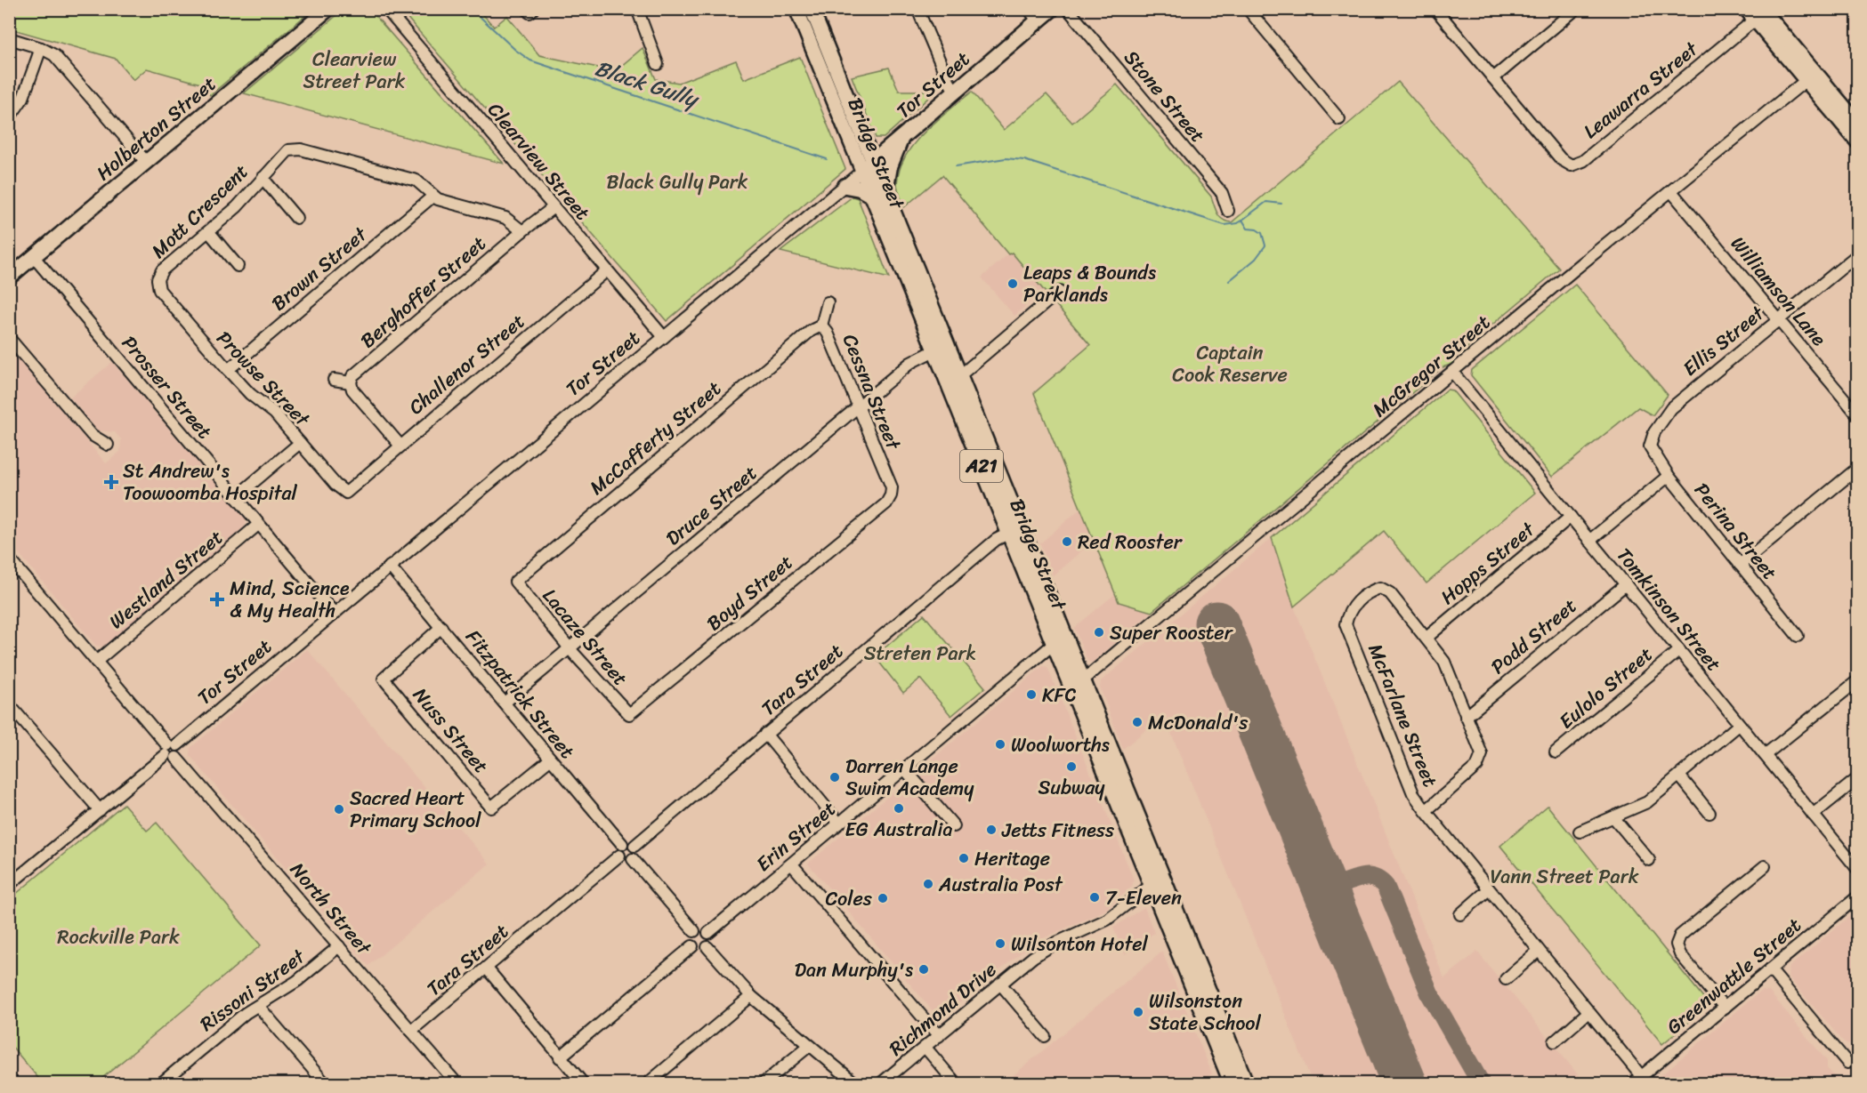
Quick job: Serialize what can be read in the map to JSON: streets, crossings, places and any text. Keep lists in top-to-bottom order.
{
  "streets": {
    "highway": ["Tor Street", "Bridge Street", "A21"],
    "main road": ["Holberton Street"],
    "street": [
      "Leawarra Street",
      "Stone Street",
      "Clearview Street",
      "Mott Crescent",
      "Brown Street",
      "Williamson Lane",
      "Berghoffer Street",
      "Ellis Street",
      "Challenor Street",
      "McGregor Street",
      "Prowse Street",
      "Prosser Street",
      "Cessna Street",
      "McCafferty Street",
      "Druce Street",
      "Perina Street",
      "Hopps Street",
      "Westland Street",
      "Boyd Street",
      "Tomkinson Street",
      "Podd Street",
      "Lacaze Street",
      "Tara Street",
      "Eulolo Street",
      "Fitzpatrick Street",
      "McFarlane Street",
      "Nuss Street",
      "Erin Street",
      "North Street",
      "Greenwattle Street",
      "Rissoni Street",
      "Richmond Drive"
    ]
  },
  "crossings": [
    ["Tor Street", "Bridge Street"],
    ["Tor Street", "Clearview Street"],
    ["Tor Street", "Prosser Street"],
    ["Tor Street", "Fitzpatrick Street"],
    ["Tor Street", "North Street"],
    ["Holberton Street", "Prosser Street"],
    ["Bridge Street", "McGregor Street"],
    ["Bridge Street", "Druce Street"],
    ["Bridge Street", "Tara Street"],
    ["Bridge Street", "Erin Street"],
    ["Bridge Street", "Richmond Drive"],
    ["Clearview Street", "Challenor Street"],
    ["Mott Crescent", "Brown Street"],
    ["Mott Crescent", "Berghoffer Street"],
    ["Mott Crescent", "Prowse Street"],
    ["Brown Street", "Prowse Street"],
    ["Williamson Lane", "Ellis Street"],
    ["Williamson Lane", "McGregor Street"],
    ["Ellis Street", "Perina Street"],
    ["Challenor Street", "Prowse Street"],
    ["McGregor Street", "Tomkinson Street"],
    ["Prosser Street", "Westland Street"],
    ["Cessna Street", "McCafferty Street"],
    ["Cessna Street", "Druce Street"],
    ["Cessna Street", "Boyd Street"],
    ["McCafferty Street", "Lacaze Street"],
    ["Druce Street", "Lacaze Street"],
    ["Druce Street", "Fitzpatrick Street"],
    ["Hopps Street", "Tomkinson Street"],
    ["Hopps Street", "McFarlane Street"],
    ["Westland Street", "North Street"],
    ["Boyd Street", "Lacaze Street"],
    ["Tomkinson Street", "Podd Street"],
    ["Tomkinson Street", "Eulolo Street"],
    ["Tara Street", "Fitzpatrick Street"],
    ["Tara Street", "North Street"],
    ["Fitzpatrick Street", "Nuss Street"],
    ["McFarlane Street", "Greenwattle Street"],
    ["North Street", "Rissoni Street"]
  ],
  "water": ["Black Gully"],
  "parks": [
    "Clearview Street Park",
    "Black Gully Park",
    "Captain Cook Reserve",
    "Streten Park",
    "Vann Street Park",
    "Rockville Park"
  ],
  "places": {
    "other": [
      "Leaps & Bounds Parklands",
      "Red Rooster",
      "Super Rooster",
      "KFC",
      "McDonald's",
      "Woolworths",
      "Subway",
      "Darren Lange Swim Academy",
      "EG Australia",
      "Sacred Heart Primary School",
      "Jetts Fitness",
      "Heritage",
      "Australia Post",
      "7-Eleven",
      "Coles",
      "Wilsonton Hotel",
      "Dan Murphy's",
      "Wilsonston State School"
    ],
    "health": ["St Andrew's Toowoomba Hospital", "Mind, Science & My Health"]
  }
}
